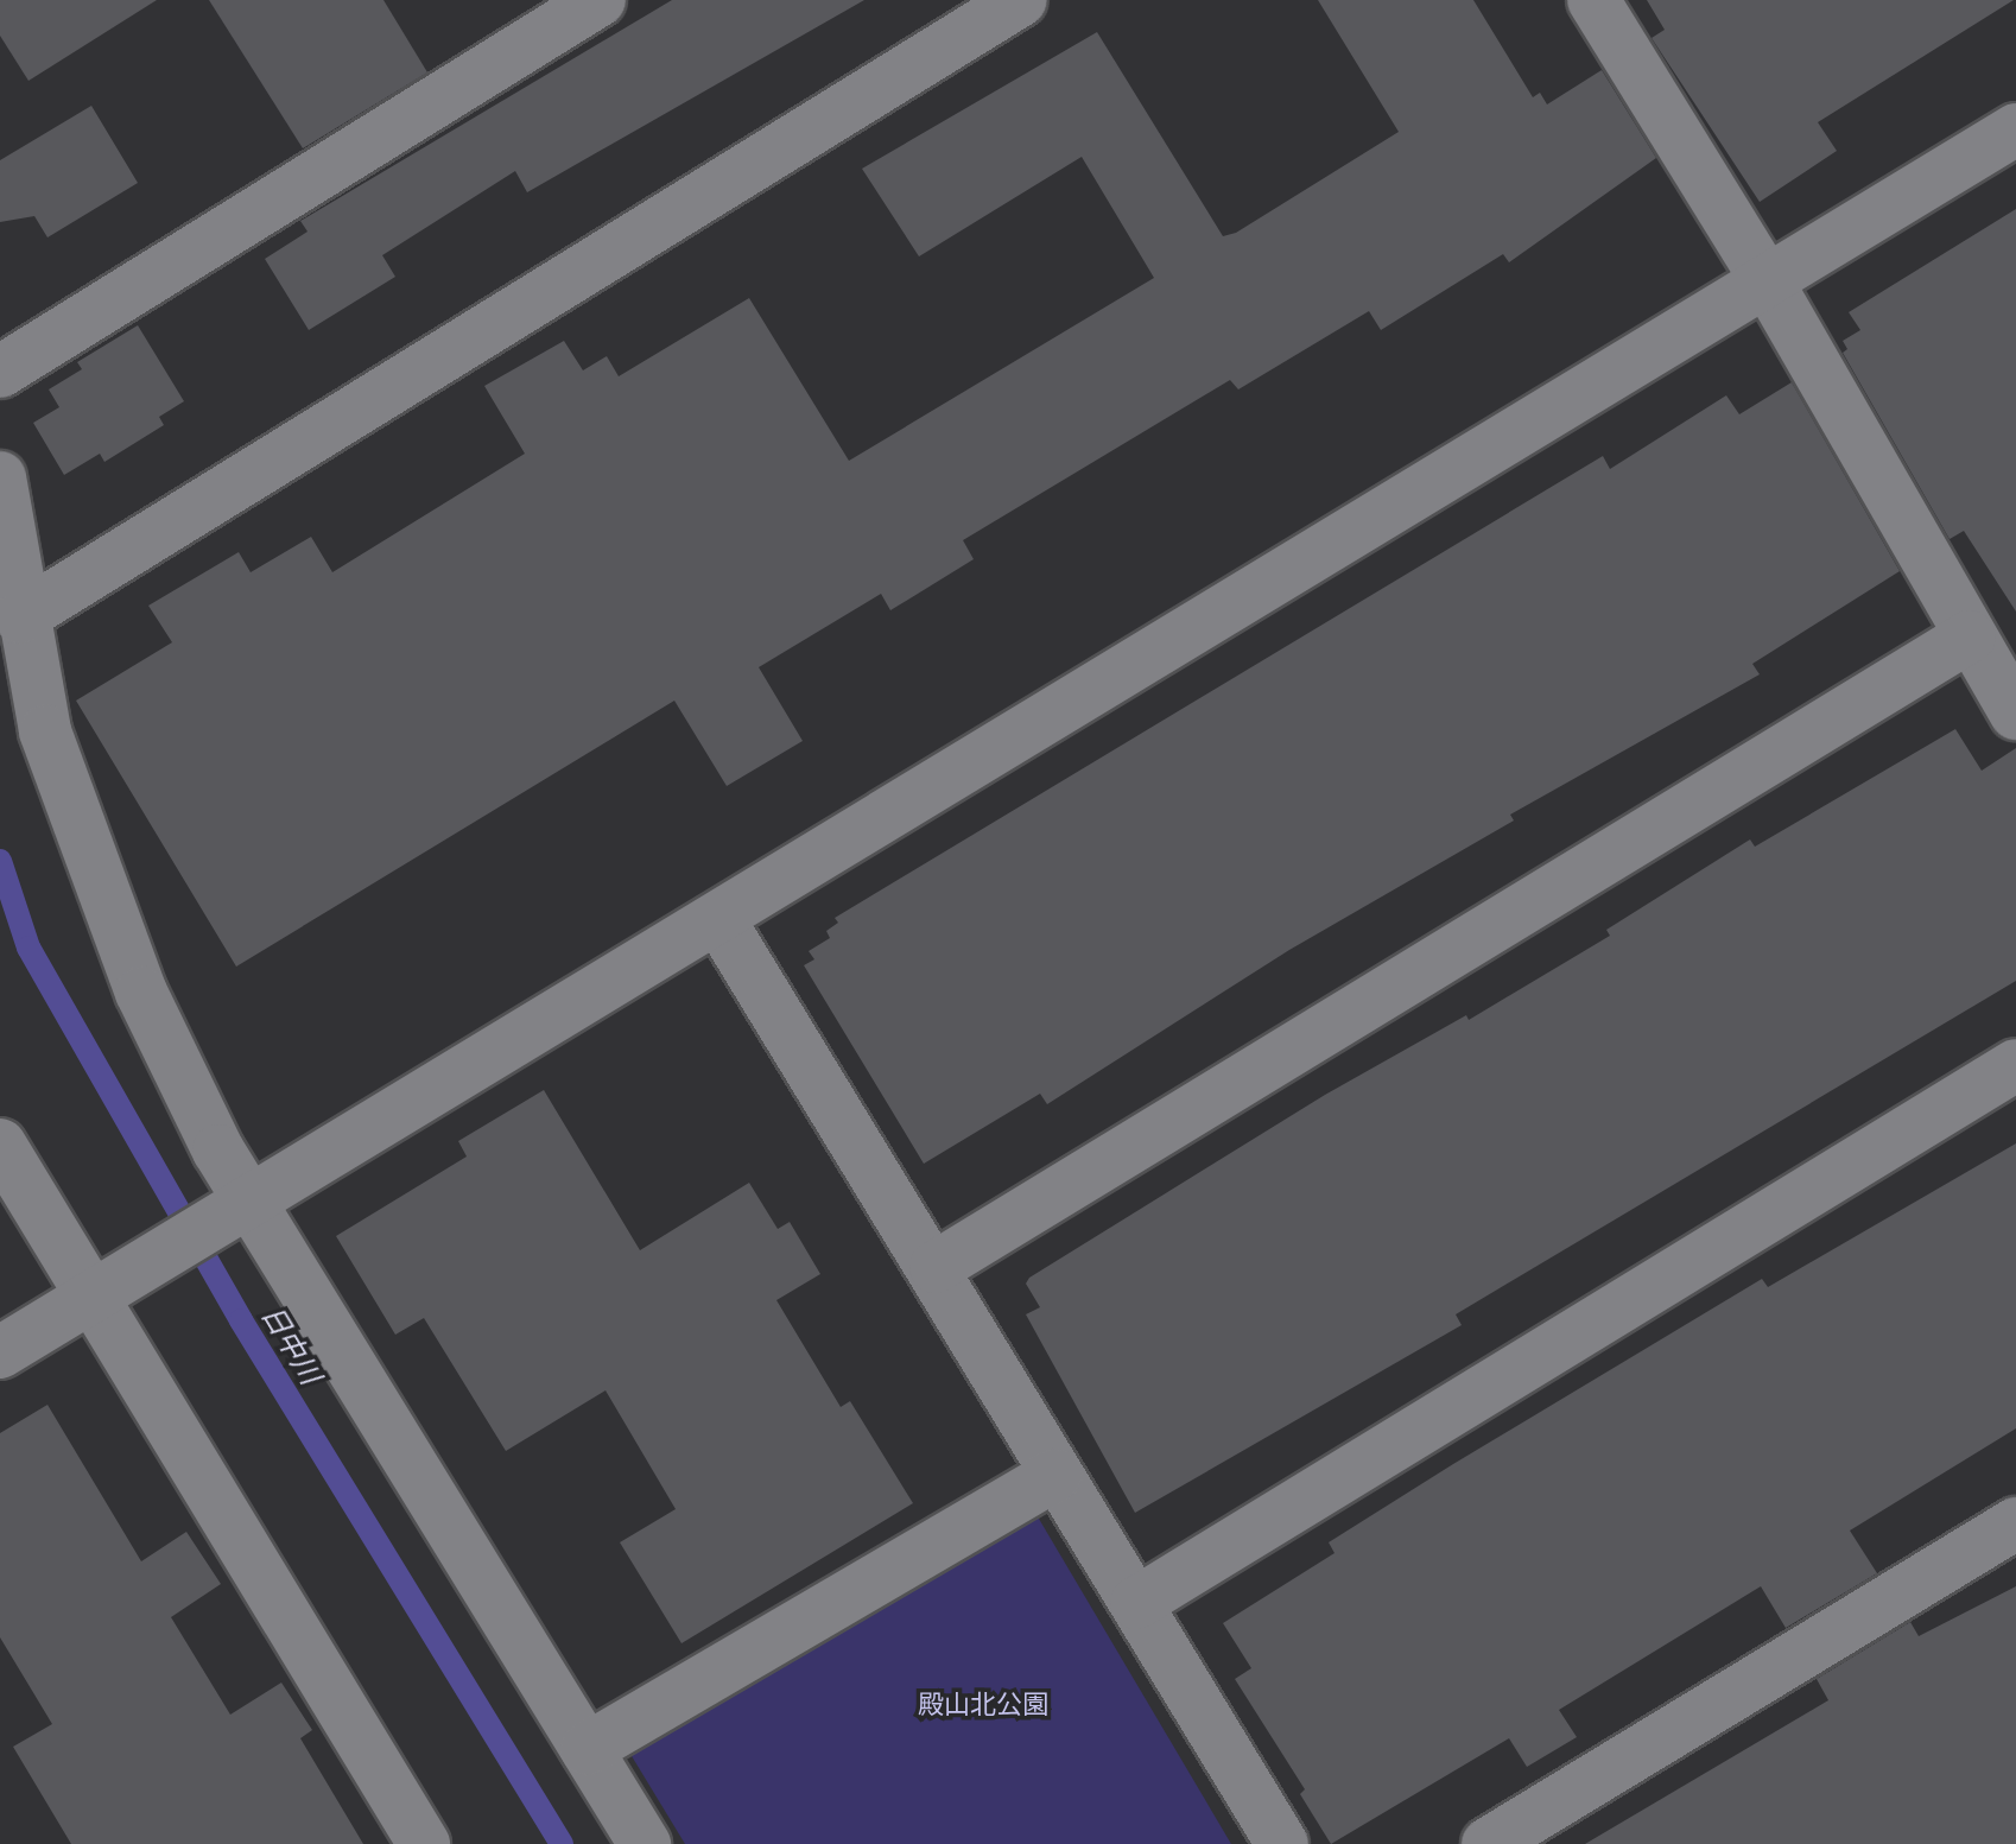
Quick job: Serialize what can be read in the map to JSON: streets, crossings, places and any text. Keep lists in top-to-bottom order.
{
  "water": ["日中川"],
  "parks": ["殿山北公園"]
}
